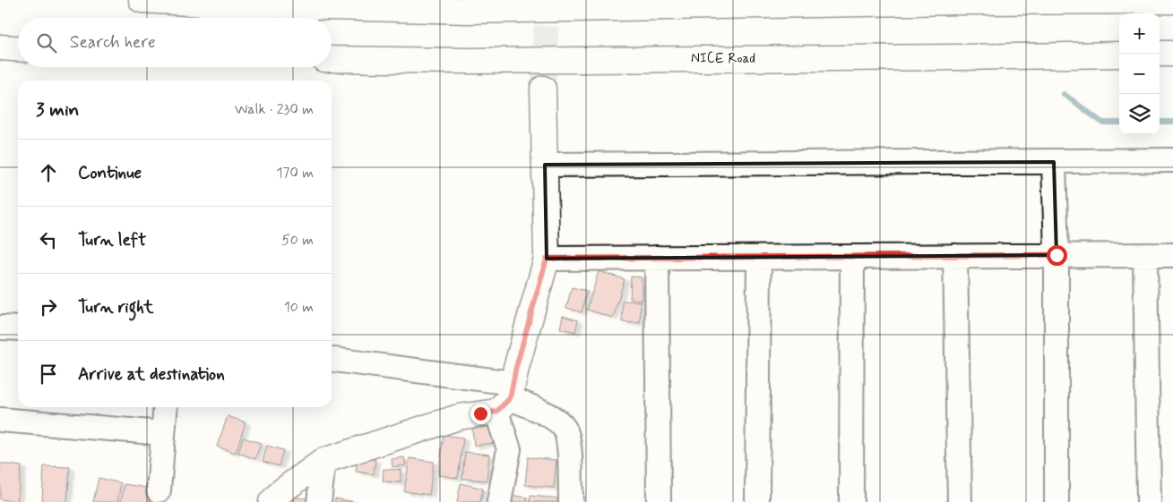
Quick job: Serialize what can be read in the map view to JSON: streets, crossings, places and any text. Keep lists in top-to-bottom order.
{
  "streets": {
    "main road": ["NICE Road"]
  },
  "page": {
    "map_buttons": ["+", "−"],
    "search": "Search here",
    "heading": ["3 min", "Walk · 230 m"],
    "list": [
      ["Continue", "170 m"],
      ["Turn left", "50 m"],
      ["Turn right", "10 m"],
      "Arrive at destination"
    ]
  }
}
